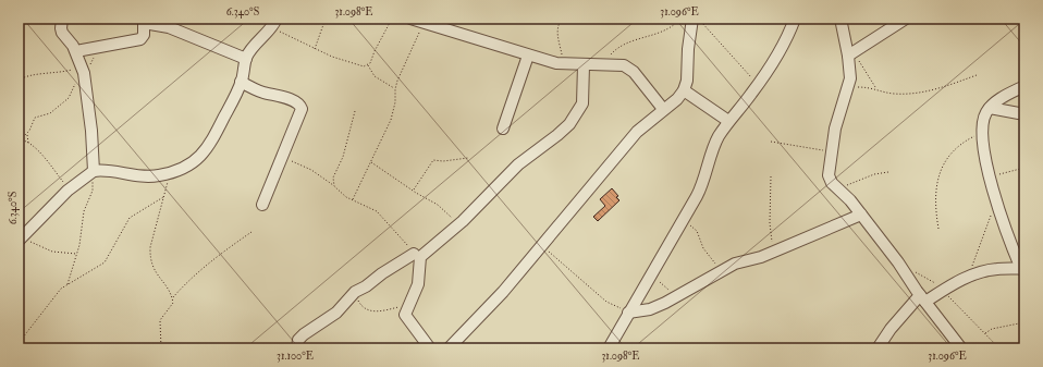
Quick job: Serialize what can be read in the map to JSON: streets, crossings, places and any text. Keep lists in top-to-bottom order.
{
  "coordinates": [
    "6.340°S",
    "31.098°E",
    "31.096°E",
    "31.100°E"
  ]
}
